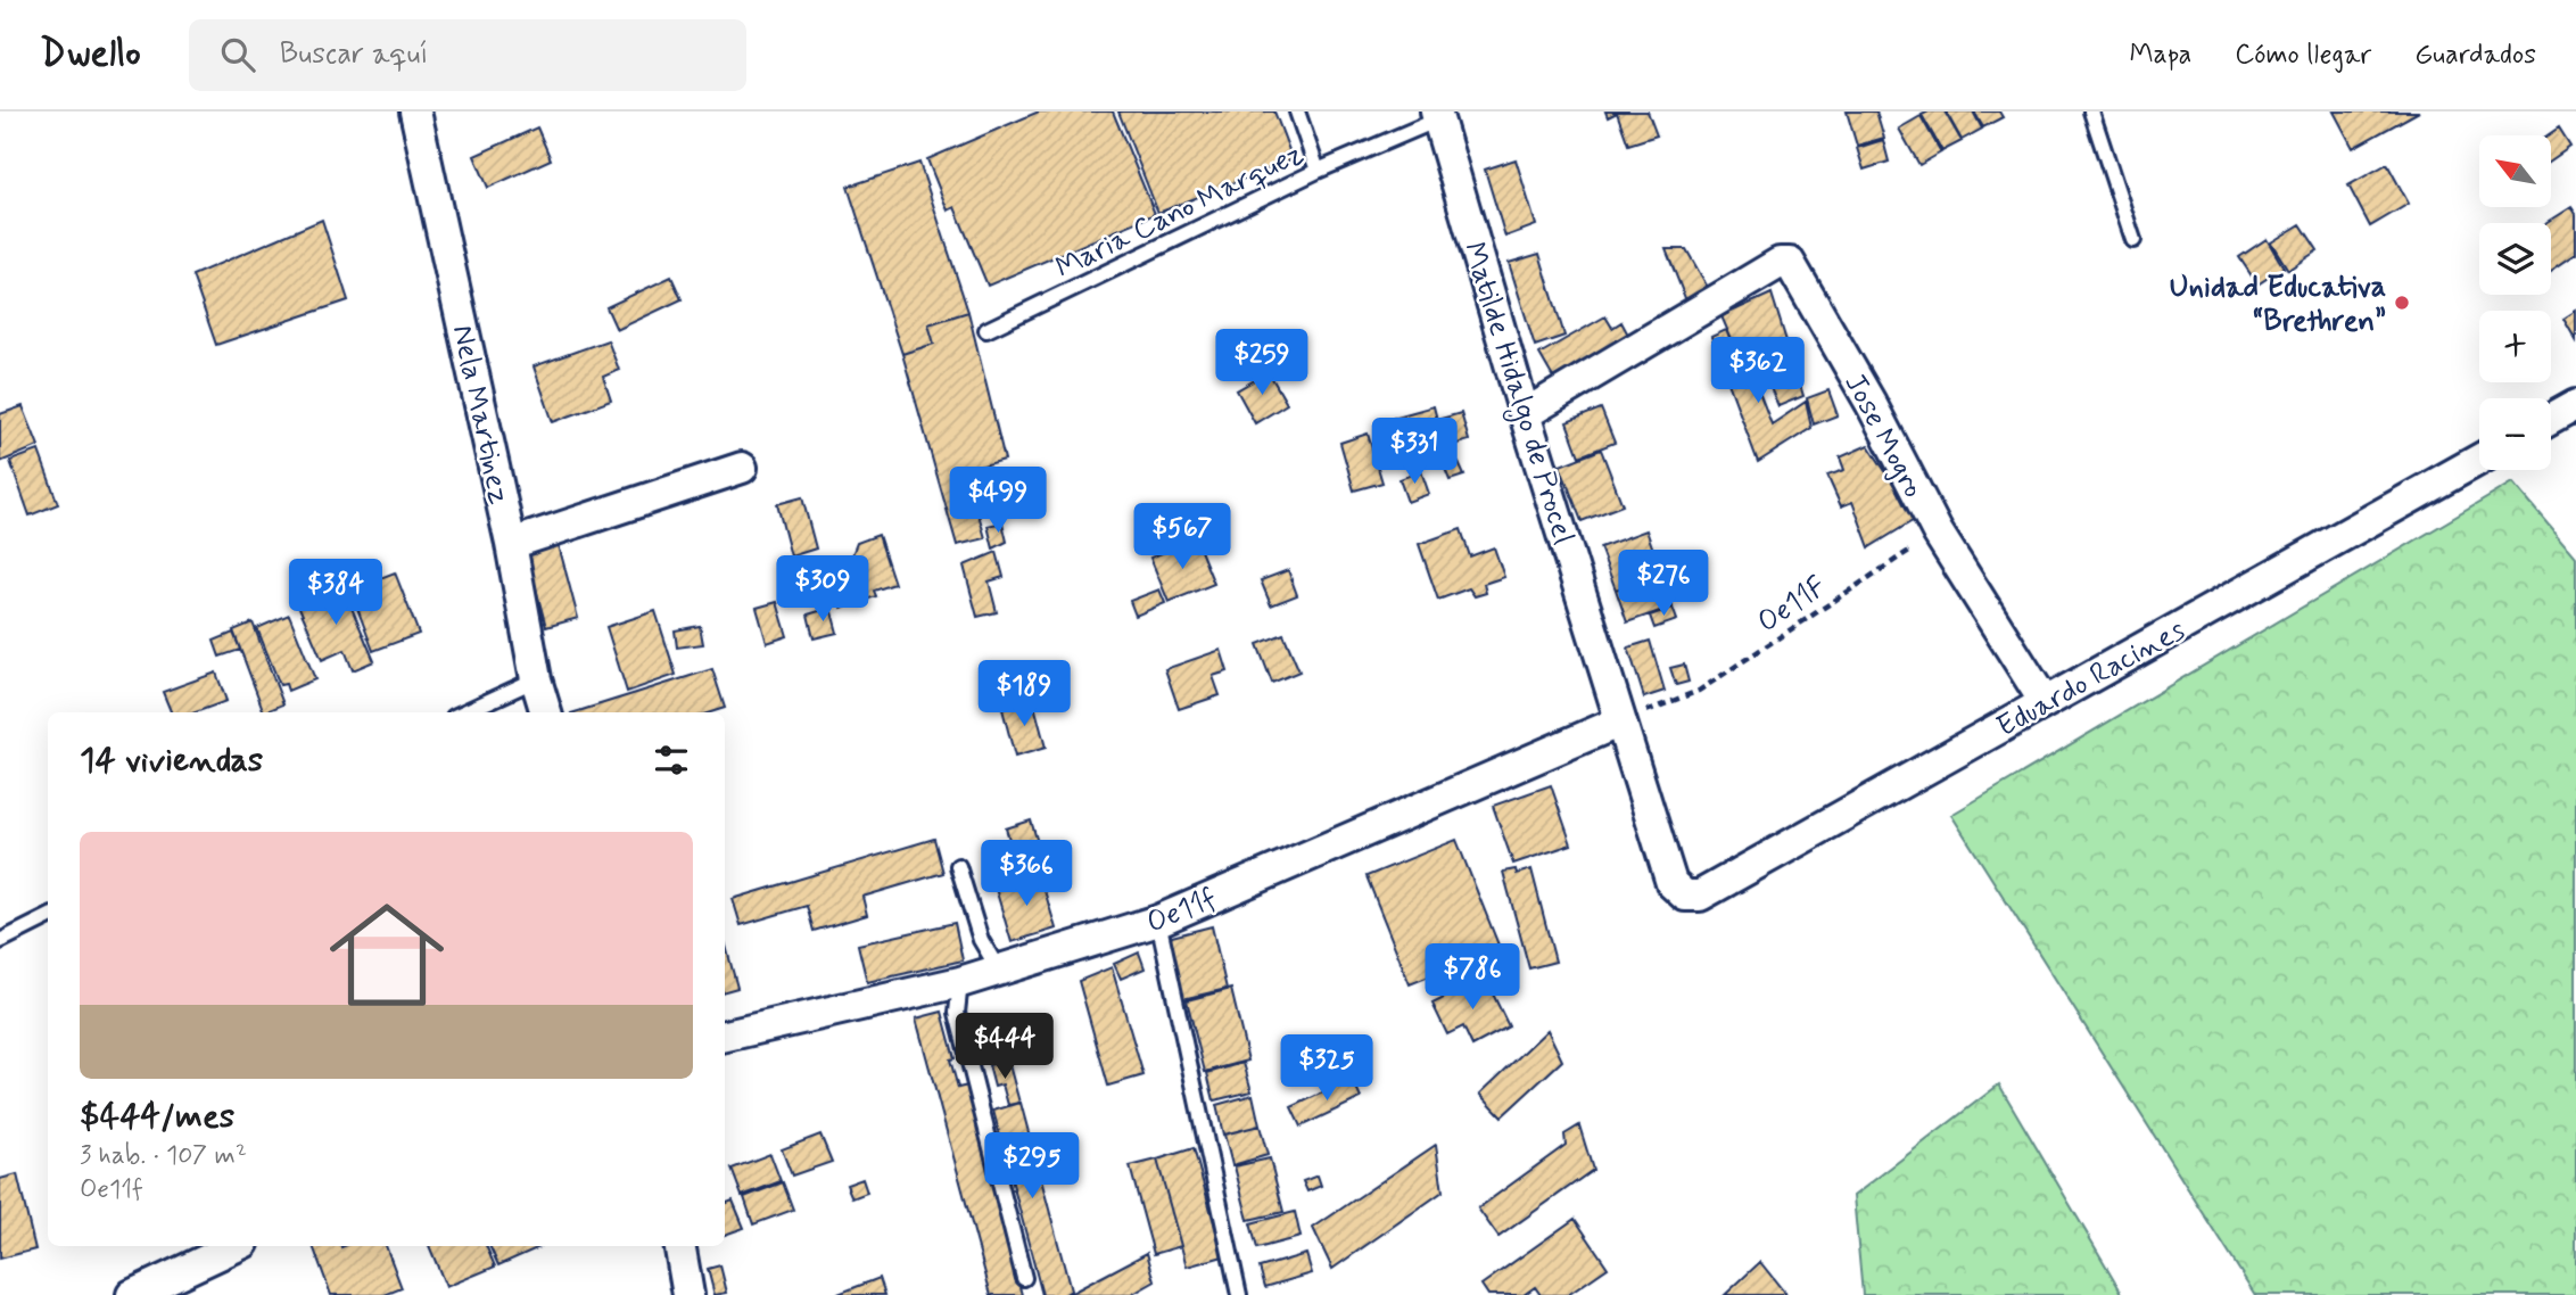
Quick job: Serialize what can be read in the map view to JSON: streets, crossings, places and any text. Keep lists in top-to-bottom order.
{
  "streets": {
    "street": [
      "Matilde Hidalgo de Procel",
      "Nela Martinez",
      "Jose Mogro",
      "Eduardo Racines",
      "Oe11f"
    ],
    "lane": ["Maria Cano Marquez"],
    "path": ["Oe11F"]
  },
  "crossings": [
    ["Maria Cano Marquez", "Matilde Hidalgo de Procel"],
    ["Matilde Hidalgo de Procel", "Jose Mogro"],
    ["Matilde Hidalgo de Procel", "Oe11F"],
    ["Matilde Hidalgo de Procel", "Eduardo Racines"],
    ["Matilde Hidalgo de Procel", "Oe11f"],
    ["Jose Mogro", "Oe11F"],
    ["Jose Mogro", "Eduardo Racines"],
    ["Oe11F", "Oe11f"]
  ],
  "places": ["Unidad Educativa “Brethren”"],
  "north": "top left",
  "page": {
    "header": "Dwello",
    "search": "Buscar aquí",
    "nav": ["Mapa", "Cómo llegar", "Guardados"],
    "map_buttons": ["+", "−"],
    "price": [
      "$259",
      "$362",
      "$331",
      "$499",
      "$567",
      "$276",
      "$309",
      "$384",
      "$189",
      "$366",
      "$786",
      "$444",
      "$325",
      "$295"
    ],
    "heading": "14 viviendas",
    "list": [
      {
        "name": "$444/mes",
        "note": "3 hab. · 107 m² · Oe11f"
      }
    ]
  }
}
